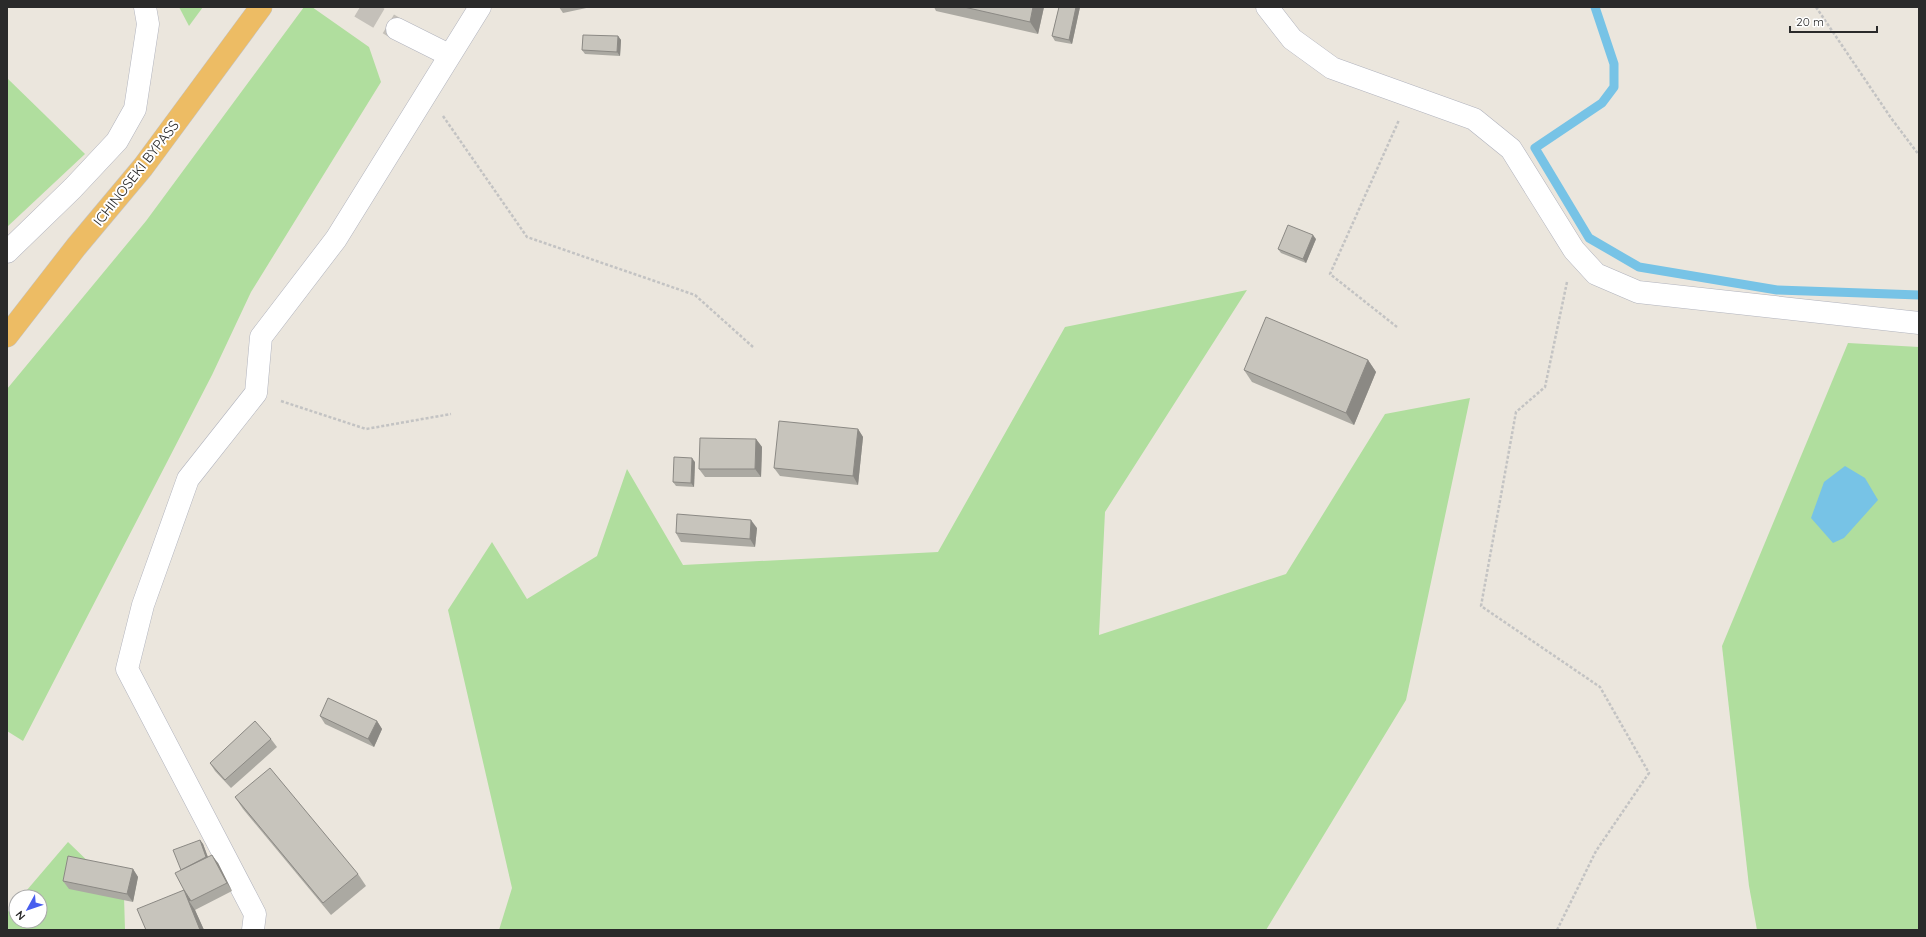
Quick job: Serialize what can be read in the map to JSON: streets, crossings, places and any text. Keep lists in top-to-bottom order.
{
  "streets": {
    "highway": ["ICHINOSEKI BYPASS"]
  },
  "scale_bar": "20 m",
  "north": "bottom left"
}
